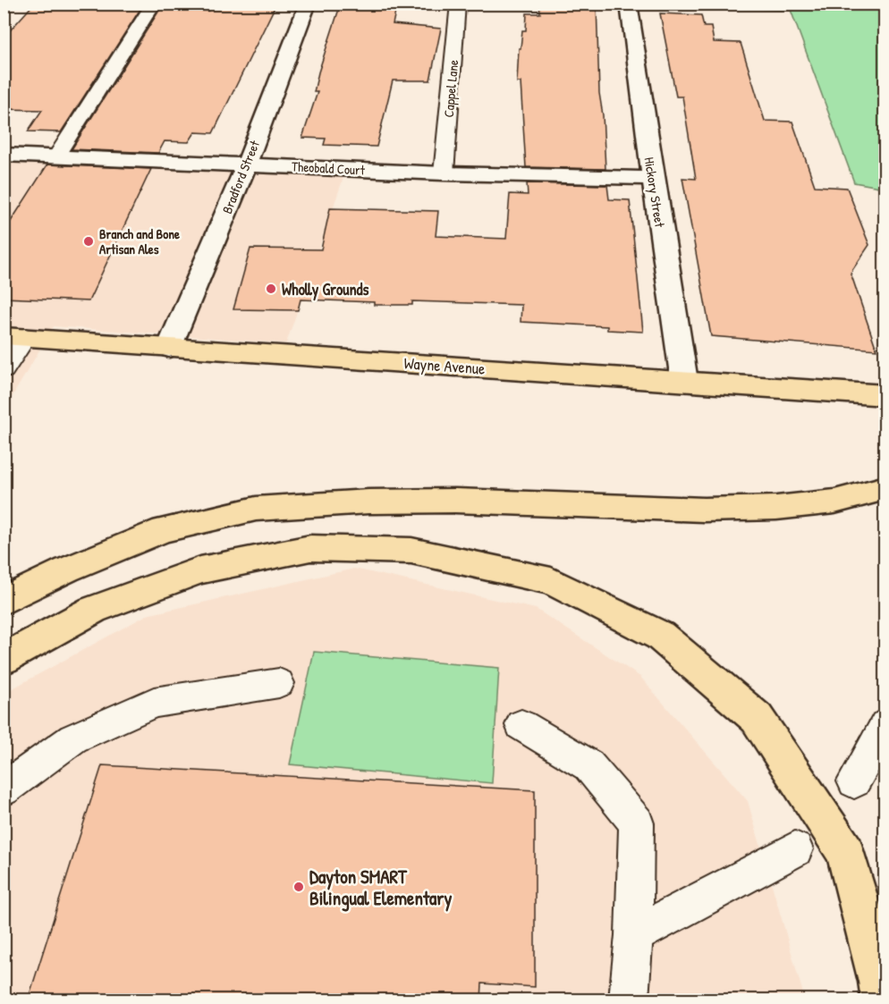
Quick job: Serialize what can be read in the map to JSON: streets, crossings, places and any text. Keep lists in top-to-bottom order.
{
  "streets": {
    "main road": ["Wayne Avenue"],
    "street": ["Theobald Court", "Bradford Street", "Hickory Street"],
    "lane": ["Cappel Lane"]
  },
  "crossings": [
    ["Cappel Lane", "Theobald Court"],
    ["Theobald Court", "Bradford Street"],
    ["Theobald Court", "Hickory Street"],
    ["Bradford Street", "Wayne Avenue"],
    ["Hickory Street", "Wayne Avenue"]
  ],
  "places": ["Branch and Bone Artisan Ales", "Wholly Grounds", "Dayton SMART Bilingual Elementary"]
}
